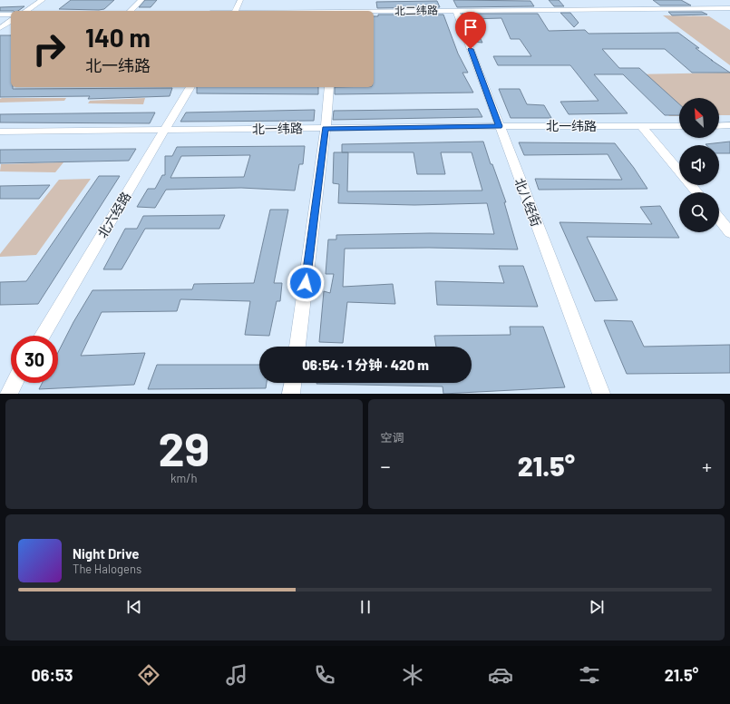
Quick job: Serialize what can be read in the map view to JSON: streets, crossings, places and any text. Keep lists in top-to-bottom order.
{
  "streets": {
    "street": [
      "北二纬路",
      "北一纬路",
      "北八经街",
      "北六经路"
    ]
  },
  "crossings": [
    ["北二纬路", "北八经街"],
    ["北一纬路", "北八经街"],
    ["北一纬路", "北六经路"]
  ],
  "north": "top left",
  "page": {
    "turn": ["140 m", "北一纬路"],
    "limit": "30",
    "trip": "06:54 · 1 分钟 · 420 m",
    "tile": [
      ["29", "km/h"],
      "空调"
    ],
    "heat": ["−", "21.5°", "+"],
    "song": ["Night Drive", "The Halogens"],
    "tabs": ["06:53", "21.5°"]
  }
}
